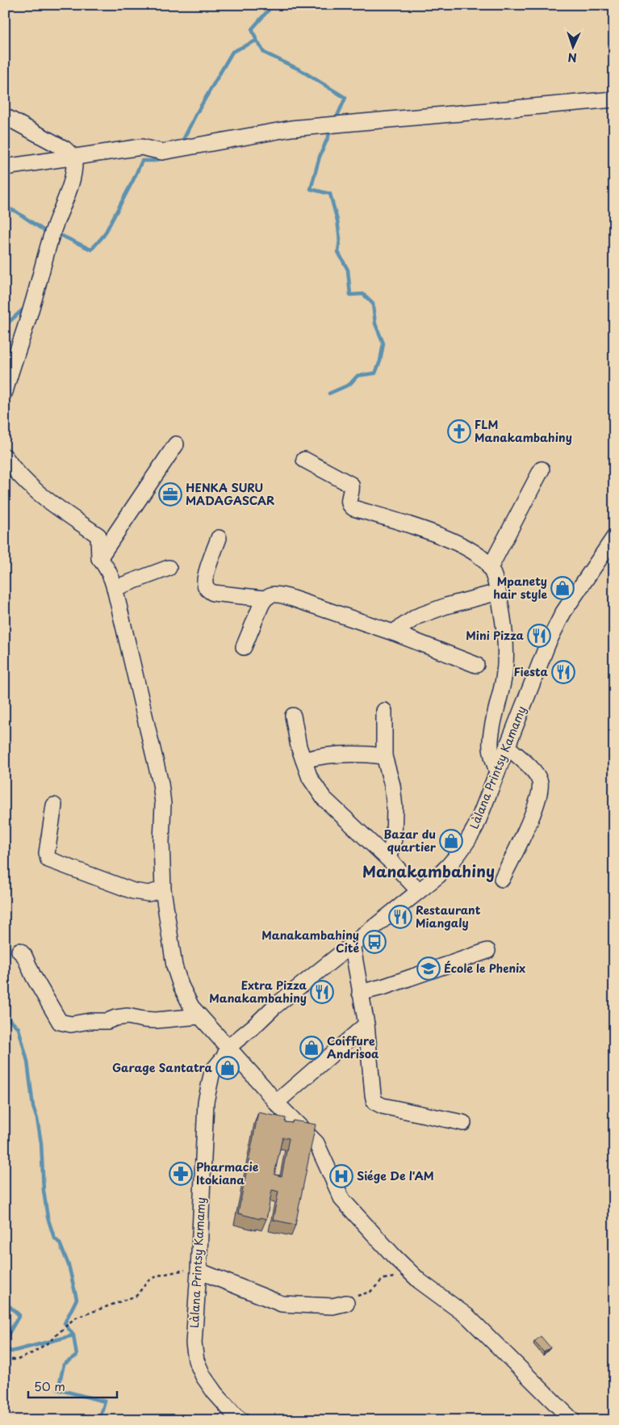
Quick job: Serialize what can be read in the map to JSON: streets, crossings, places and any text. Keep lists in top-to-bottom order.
{
  "streets": {
    "street": ["Làlana Printsy Kamamy"]
  },
  "districts": ["Manakambahiny"],
  "places": {
    "church": ["FLM Manakambahiny"],
    "office": ["HENKA SURU MADAGASCAR"],
    "shop": [
      "Mpanety hair style",
      "Bazar du quartier",
      "Coiffure Andrisoa",
      "Garage Santatra"
    ],
    "restaurant": [
      "Mini Pizza",
      "Fiesta",
      "Restaurant Miangaly",
      "Extra Pizza Manakambahiny"
    ],
    "bus stop": ["Manakambahiny Cité"],
    "school or university": ["École le Phenix"],
    "pharmacy": ["Pharmacie Itokiana"],
    "hospital": ["Siége De l'AM"]
  },
  "scale_bar": "50 m",
  "north": "bottom"
}
